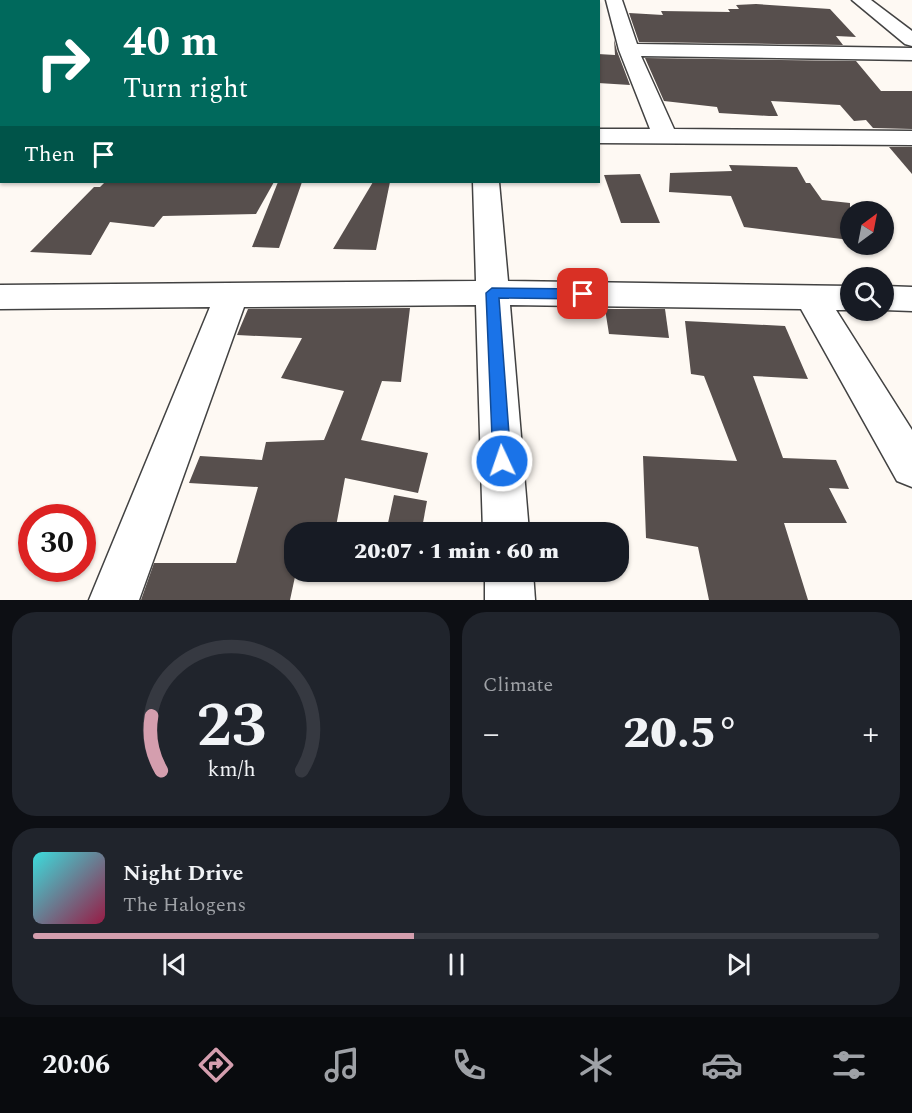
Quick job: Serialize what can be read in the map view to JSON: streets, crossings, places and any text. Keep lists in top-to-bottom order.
{
  "north": "top right",
  "page": {
    "turn": ["40 m", "Turn right"],
    "then": "Then",
    "limit": "30",
    "trip": "20:07 · 1 min · 60 m",
    "tile": "Climate",
    "heat": ["−", "20.5°", "+"],
    "song": ["Night Drive", "The Halogens"],
    "tabs": "20:06",
    "gauge": ["23", "km/h"]
  }
}
